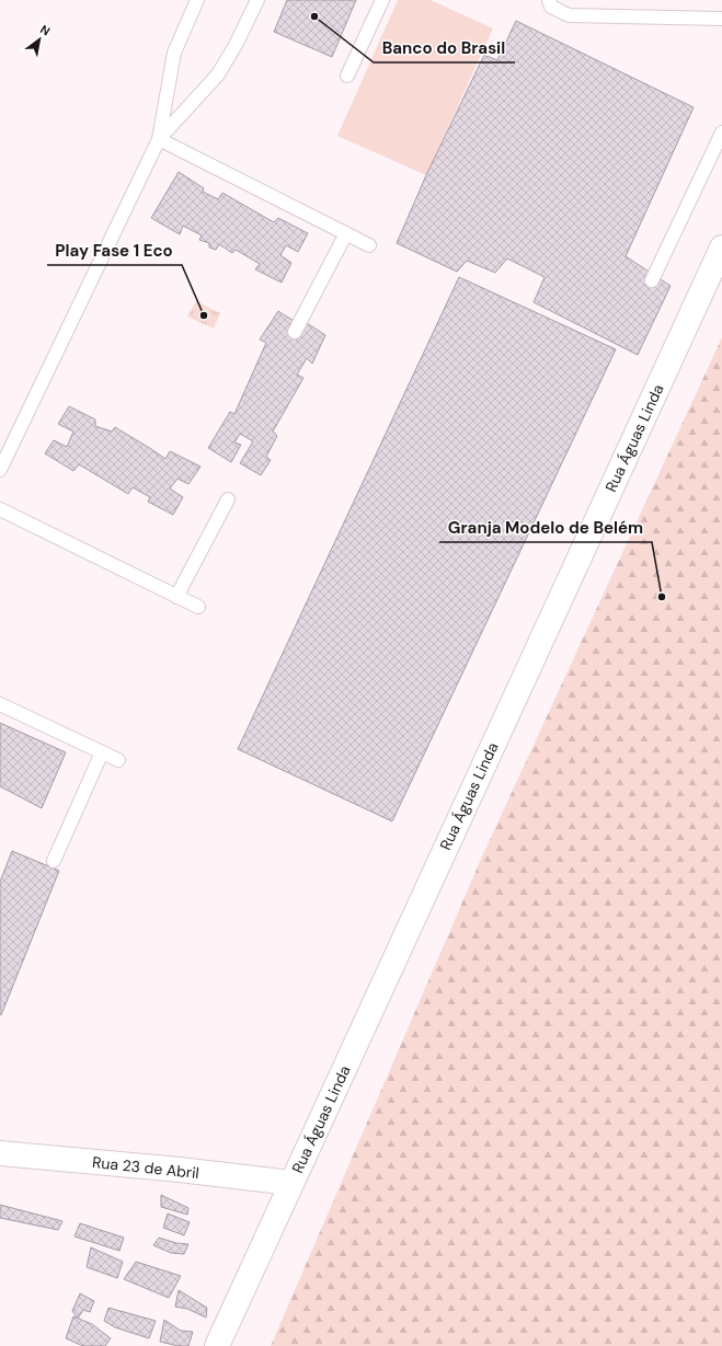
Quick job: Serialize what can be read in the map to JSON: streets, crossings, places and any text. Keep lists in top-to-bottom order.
{
  "streets": {
    "street": ["Rua Águas Linda", "Rua 23 de Abril"]
  },
  "crossings": [
    ["Rua Águas Linda", "Rua 23 de Abril"]
  ],
  "places": ["Banco do Brasil", "Play Fase 1 Eco", "Granja Modelo de Belém"],
  "north": "top right"
}
